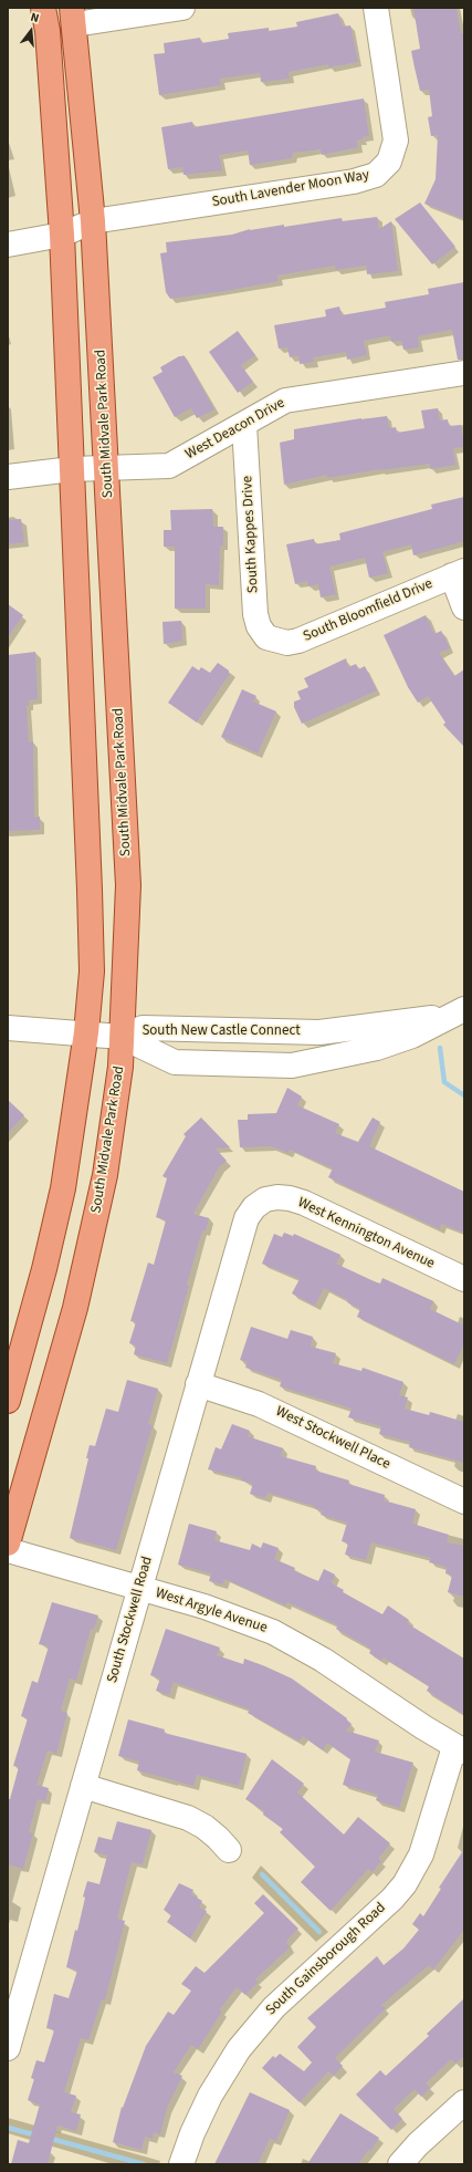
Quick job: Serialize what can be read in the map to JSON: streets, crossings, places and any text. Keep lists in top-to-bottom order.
{
  "streets": {
    "main road": ["South Midvale Park Road"],
    "street": [
      "South Lavender Moon Way",
      "West Deacon Drive",
      "South Kappes Drive",
      "South Bloomfield Drive",
      "South New Castle Connect",
      "West Kennington Avenue",
      "West Stockwell Place",
      "West Argyle Avenue",
      "South Stockwell Road",
      "South Gainsborough Road"
    ]
  },
  "crossings": [
    ["South Lavender Moon Way", "South Midvale Park Road"],
    ["South Midvale Park Road", "West Deacon Drive"],
    ["South Midvale Park Road", "South New Castle Connect"],
    ["West Deacon Drive", "South Kappes Drive"],
    ["South Kappes Drive", "South Bloomfield Drive"],
    ["West Kennington Avenue", "South Stockwell Road"],
    ["West Stockwell Place", "South Stockwell Road"],
    ["West Argyle Avenue", "South Stockwell Road"],
    ["West Argyle Avenue", "South Gainsborough Road"]
  ],
  "north": "top"
}
